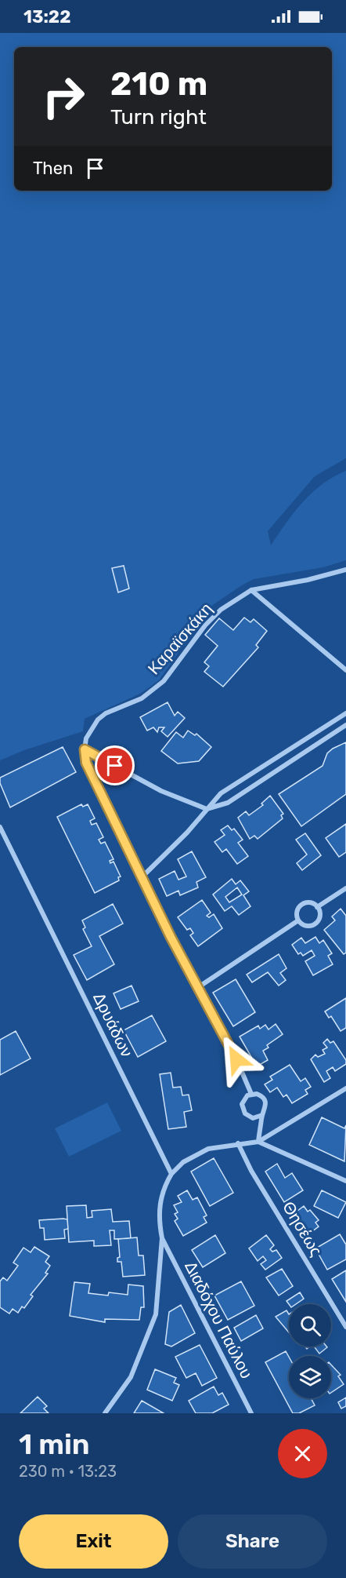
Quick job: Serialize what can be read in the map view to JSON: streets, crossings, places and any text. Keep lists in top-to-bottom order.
{
  "streets": {
    "street": [
      "Καραϊσκάκη",
      "Δρυάδων",
      "Θησέως",
      "Διαδόχου Παύλου"
    ]
  },
  "page": {
    "status": "13:22",
    "turn": ["210 m", "Turn right"],
    "then": "Then",
    "heading": ["1 min", "230 m · 13:23"],
    "buttons": ["Exit", "Share"]
  }
}
